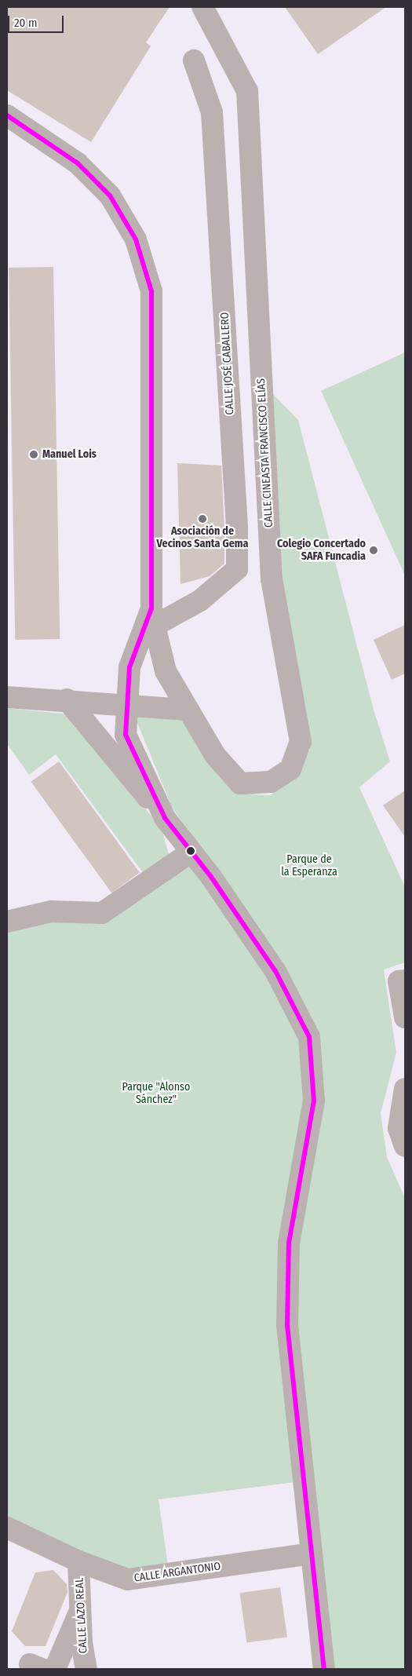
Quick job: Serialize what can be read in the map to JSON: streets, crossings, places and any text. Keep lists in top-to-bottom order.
{
  "streets": {
    "street": [
      "CALLE JOSÉ CABALLERO",
      "CALLE CINEASTA FRANCISCO ELÍAS",
      "CALLE ARGANTONIO",
      "CALLE LAZO REAL"
    ]
  },
  "crossings": [
    ["CALLE JOSÉ CABALLERO", "CALLE CINEASTA FRANCISCO ELÍAS"],
    ["CALLE ARGANTONIO", "CALLE LAZO REAL"]
  ],
  "parks": ["Parque de la Esperanza", "Parque \"Alonso Sánchez\""],
  "places": ["Manuel Lois", "Asociación de Vecinos Santa Gema", "Colegio Concertado SAFA Funcadia"],
  "scale_bar": "20 m"
}
